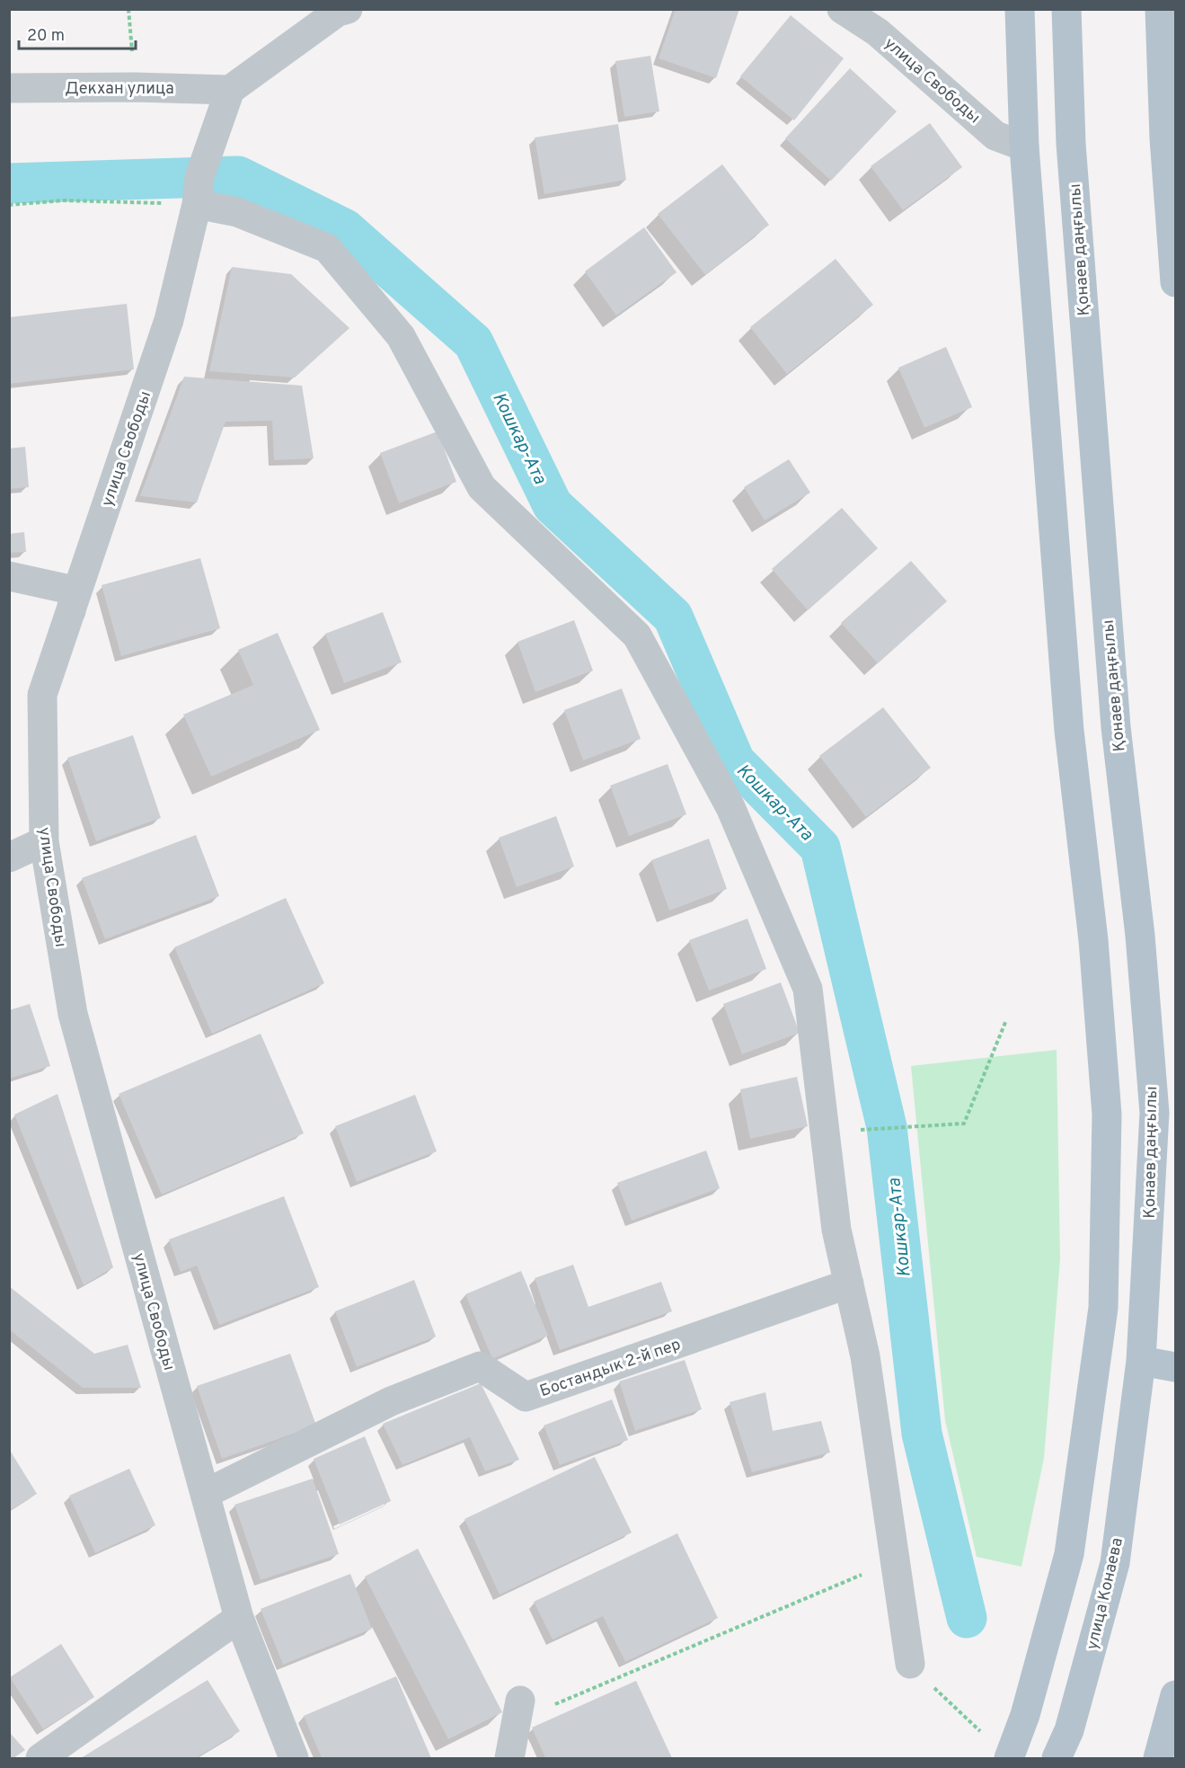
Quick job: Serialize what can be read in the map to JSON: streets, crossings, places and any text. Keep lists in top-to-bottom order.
{
  "streets": {
    "main road": ["Қонаев даңғылы", "улица Конаева"],
    "street": ["улица Свободы", "Декхан улица", "Бостандык 2-й пер"]
  },
  "crossings": [
    ["улица Свободы", "Декхан улица"],
    ["улица Свободы", "Бостандык 2-й пер"],
    ["Қонаев даңғылы", "улица Конаева"]
  ],
  "water": ["Кошкар-Ата"],
  "scale_bar": "20 m"
}
